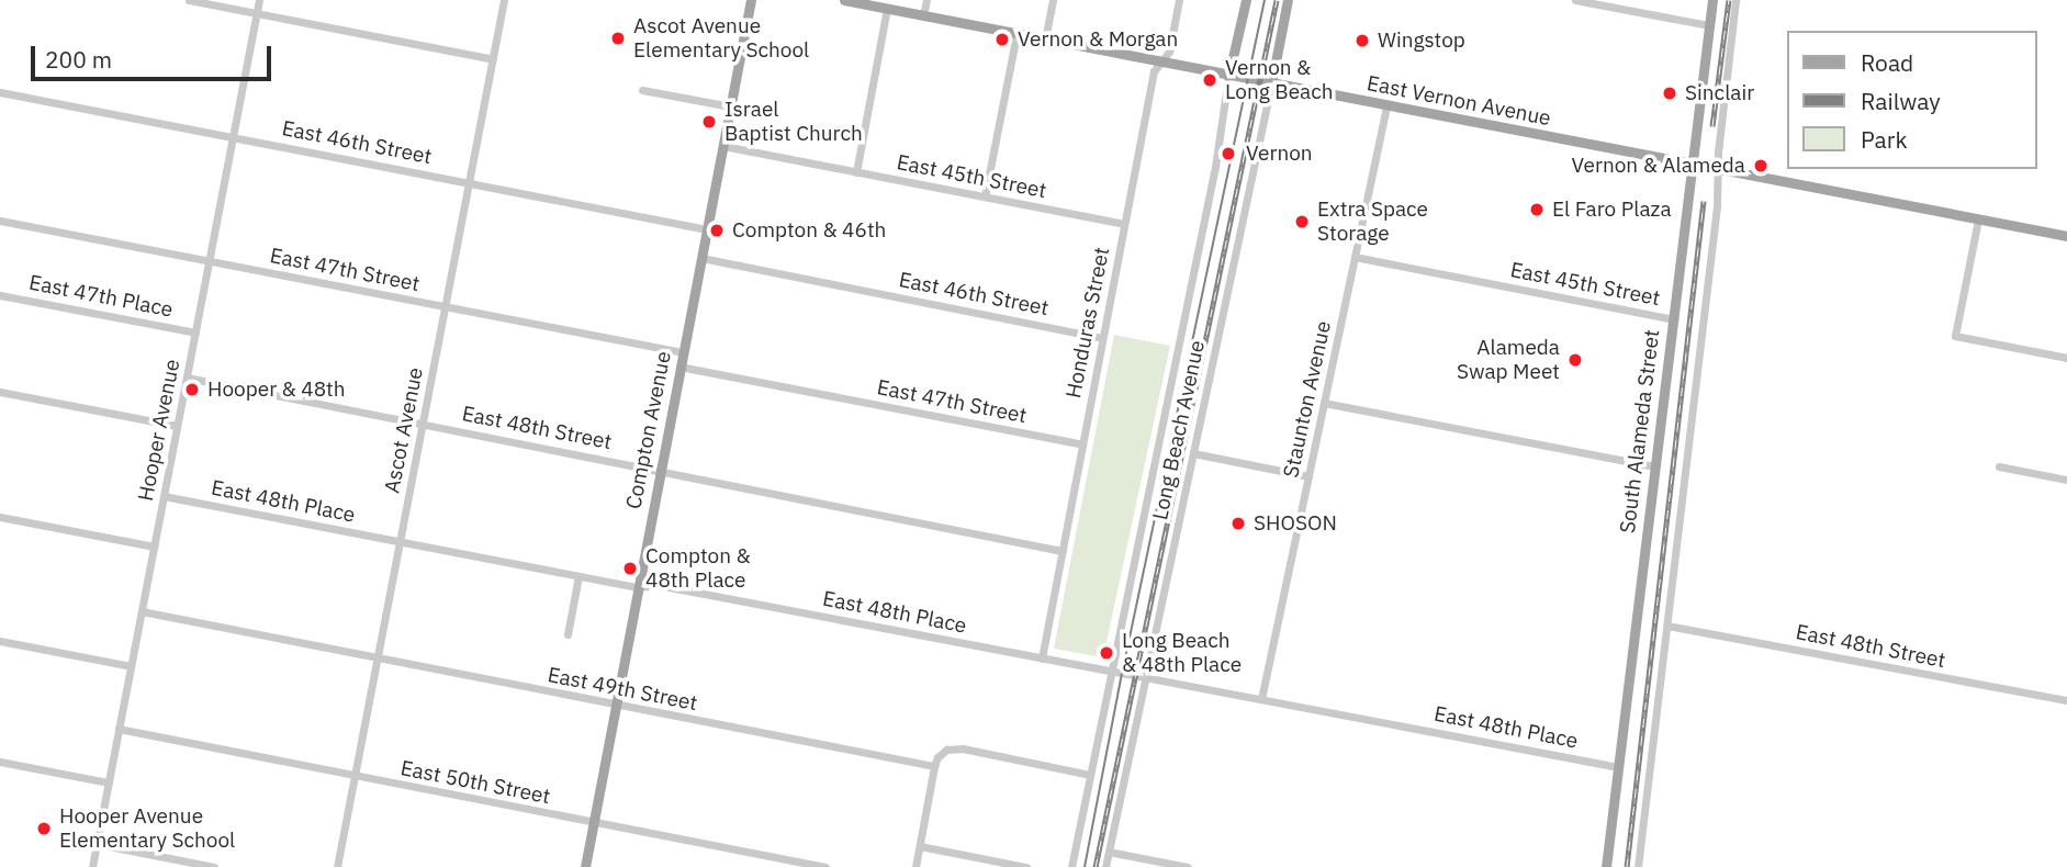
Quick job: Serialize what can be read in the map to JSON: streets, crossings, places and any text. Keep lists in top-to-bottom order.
{
  "streets": {
    "main road": [
      "East Vernon Avenue",
      "Compton Avenue",
      "Long Beach Avenue",
      "South Alameda Street"
    ],
    "street": [
      "East 46th Street",
      "East 45th Street",
      "East 47th Street",
      "East 47th Place",
      "Honduras Street",
      "Staunton Avenue",
      "East 48th Street",
      "Hooper Avenue",
      "Ascot Avenue",
      "East 48th Place",
      "East 49th Street",
      "East 50th Street"
    ]
  },
  "crossings": [
    ["East Vernon Avenue", "Honduras Street"],
    ["East Vernon Avenue", "Staunton Avenue"],
    ["East Vernon Avenue", "Long Beach Avenue"],
    ["East Vernon Avenue", "South Alameda Street"],
    ["East 46th Street", "Honduras Street"],
    ["East 46th Street", "Hooper Avenue"],
    ["East 46th Street", "Ascot Avenue"],
    ["East 46th Street", "Compton Avenue"],
    ["East 45th Street", "Honduras Street"],
    ["East 45th Street", "Staunton Avenue"],
    ["East 45th Street", "Compton Avenue"],
    ["East 45th Street", "South Alameda Street"],
    ["East 47th Street", "Honduras Street"],
    ["East 47th Street", "Hooper Avenue"],
    ["East 47th Street", "Ascot Avenue"],
    ["East 47th Street", "Compton Avenue"],
    ["East 47th Place", "Hooper Avenue"],
    ["Honduras Street", "East 48th Street"],
    ["Honduras Street", "East 48th Place"],
    ["Staunton Avenue", "East 48th Place"],
    ["East 48th Street", "Hooper Avenue"],
    ["East 48th Street", "Ascot Avenue"],
    ["East 48th Street", "Compton Avenue"],
    ["Hooper Avenue", "East 48th Place"],
    ["Hooper Avenue", "East 49th Street"],
    ["Hooper Avenue", "East 50th Street"],
    ["Ascot Avenue", "East 48th Place"],
    ["Ascot Avenue", "East 49th Street"],
    ["Ascot Avenue", "East 50th Street"],
    ["Compton Avenue", "East 48th Place"],
    ["Compton Avenue", "East 49th Street"],
    ["Compton Avenue", "East 50th Street"],
    ["Long Beach Avenue", "East 48th Place"],
    ["South Alameda Street", "East 48th Place"]
  ],
  "places": [
    "Ascot Avenue Elementary School",
    "Vernon & Morgan",
    "Wingstop",
    "Vernon & Long Beach",
    "Sinclair",
    "Israel Baptist Church",
    "Vernon",
    "Vernon & Alameda",
    "El Faro Plaza",
    "Extra Space Storage",
    "Compton & 46th",
    "Alameda Swap Meet",
    "Hooper & 48th",
    "SHOSON",
    "Compton & 48th Place",
    "Long Beach & 48th Place",
    "Hooper Avenue Elementary School"
  ],
  "legend": ["Road", "Railway", "Park"],
  "scale_bar": "200 m"
}
